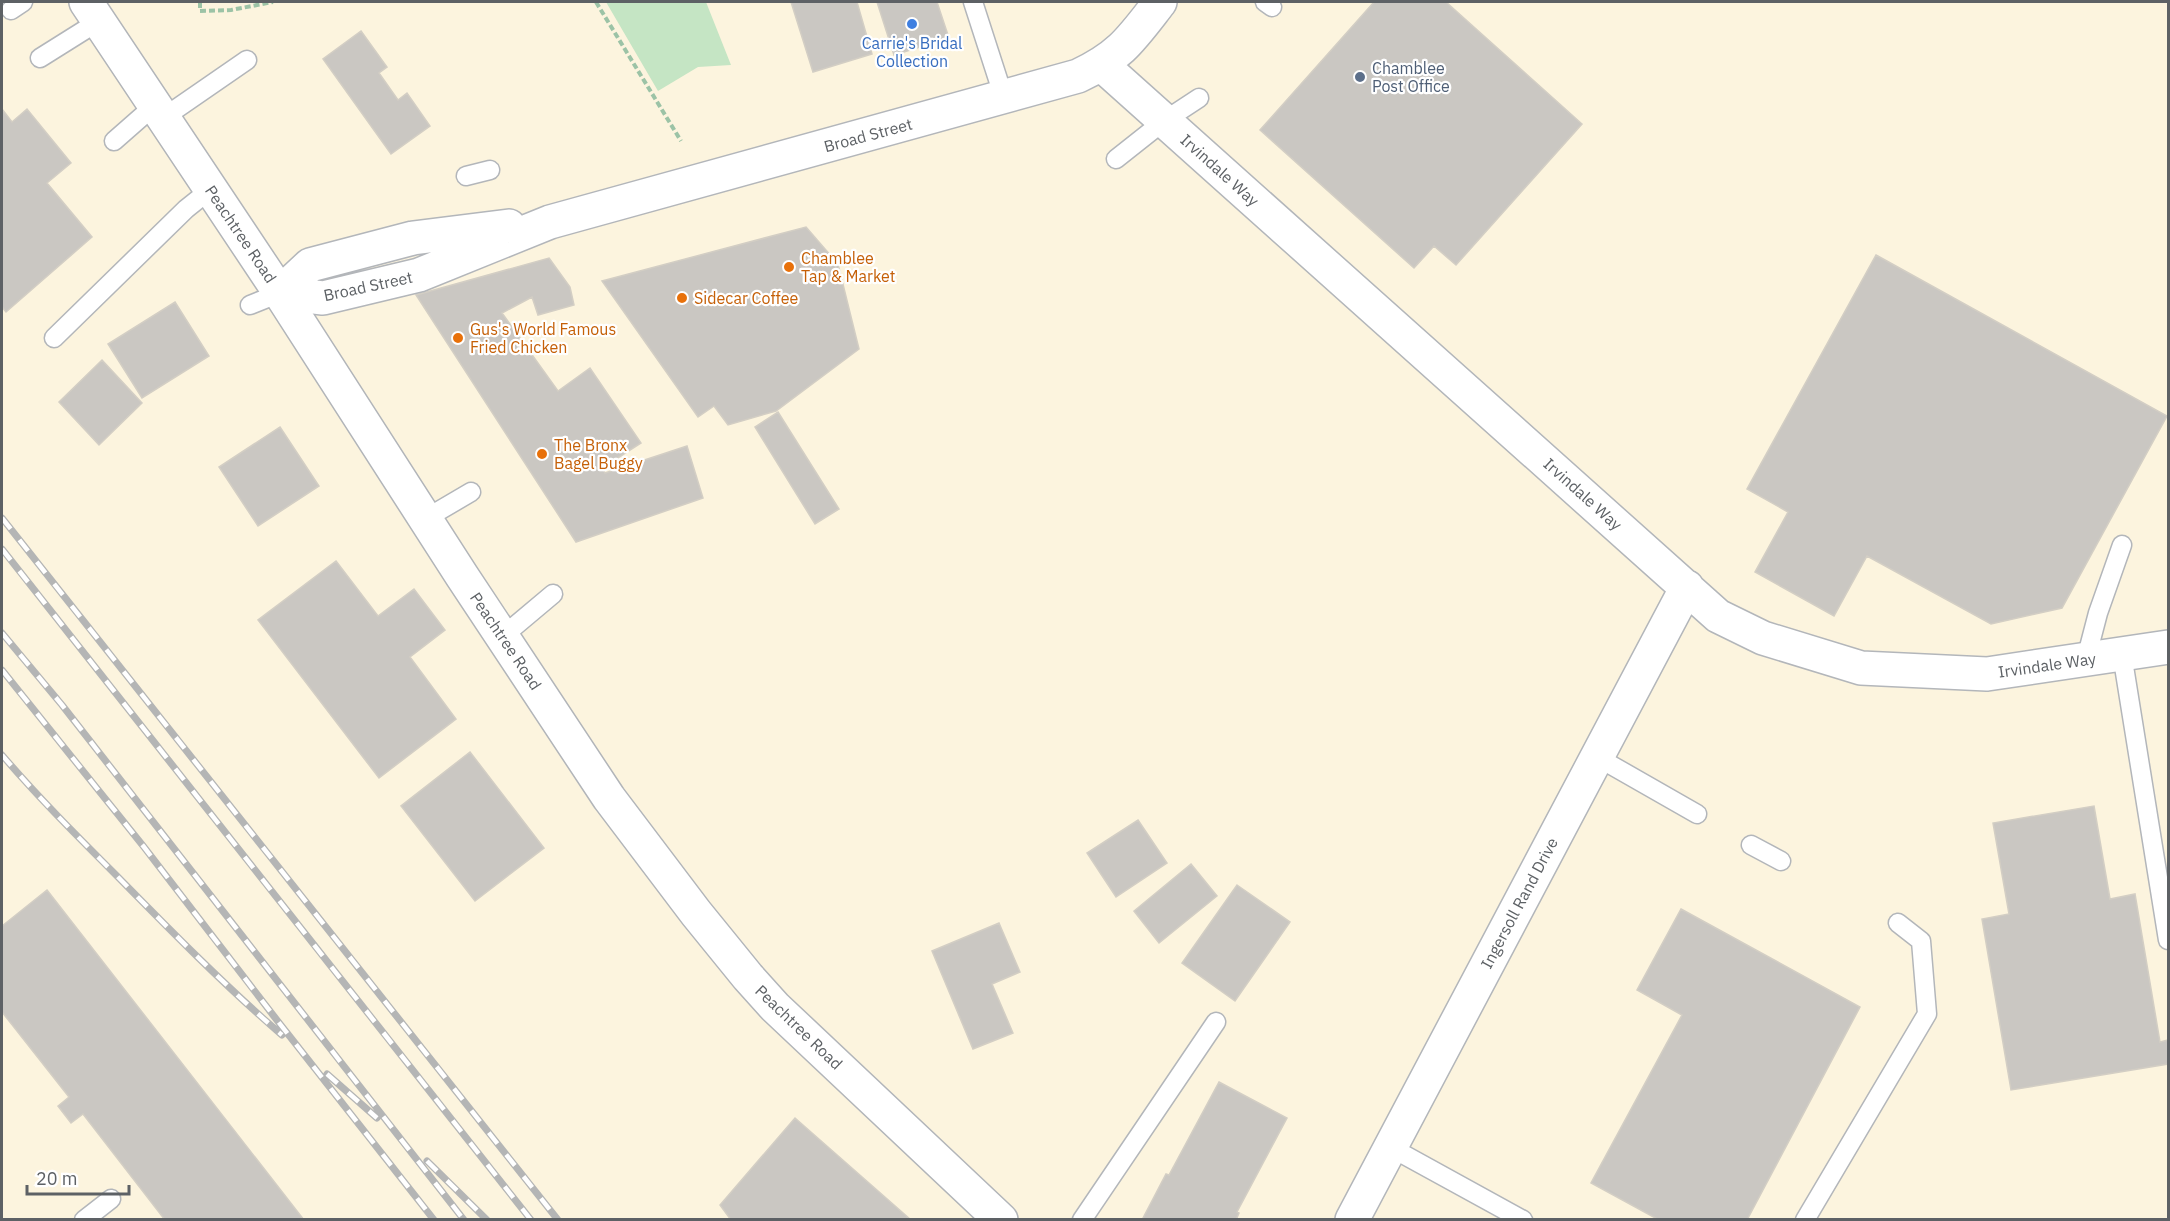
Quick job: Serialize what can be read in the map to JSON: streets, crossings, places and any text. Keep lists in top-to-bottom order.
{
  "streets": {
    "street": [
      "Broad Street",
      "Irvindale Way",
      "Peachtree Road",
      "Ingersoll Rand Drive"
    ]
  },
  "crossings": [
    ["Broad Street", "Irvindale Way"],
    ["Broad Street", "Peachtree Road"],
    ["Irvindale Way", "Ingersoll Rand Drive"]
  ],
  "places": [
    "Carrie's Bridal Collection",
    "Chamblee Post Office",
    "Chamblee Tap & Market",
    "Sidecar Coffee",
    "Gus's World Famous Fried Chicken",
    "The Bronx Bagel Buggy"
  ],
  "scale_bar": "20 m"
}
